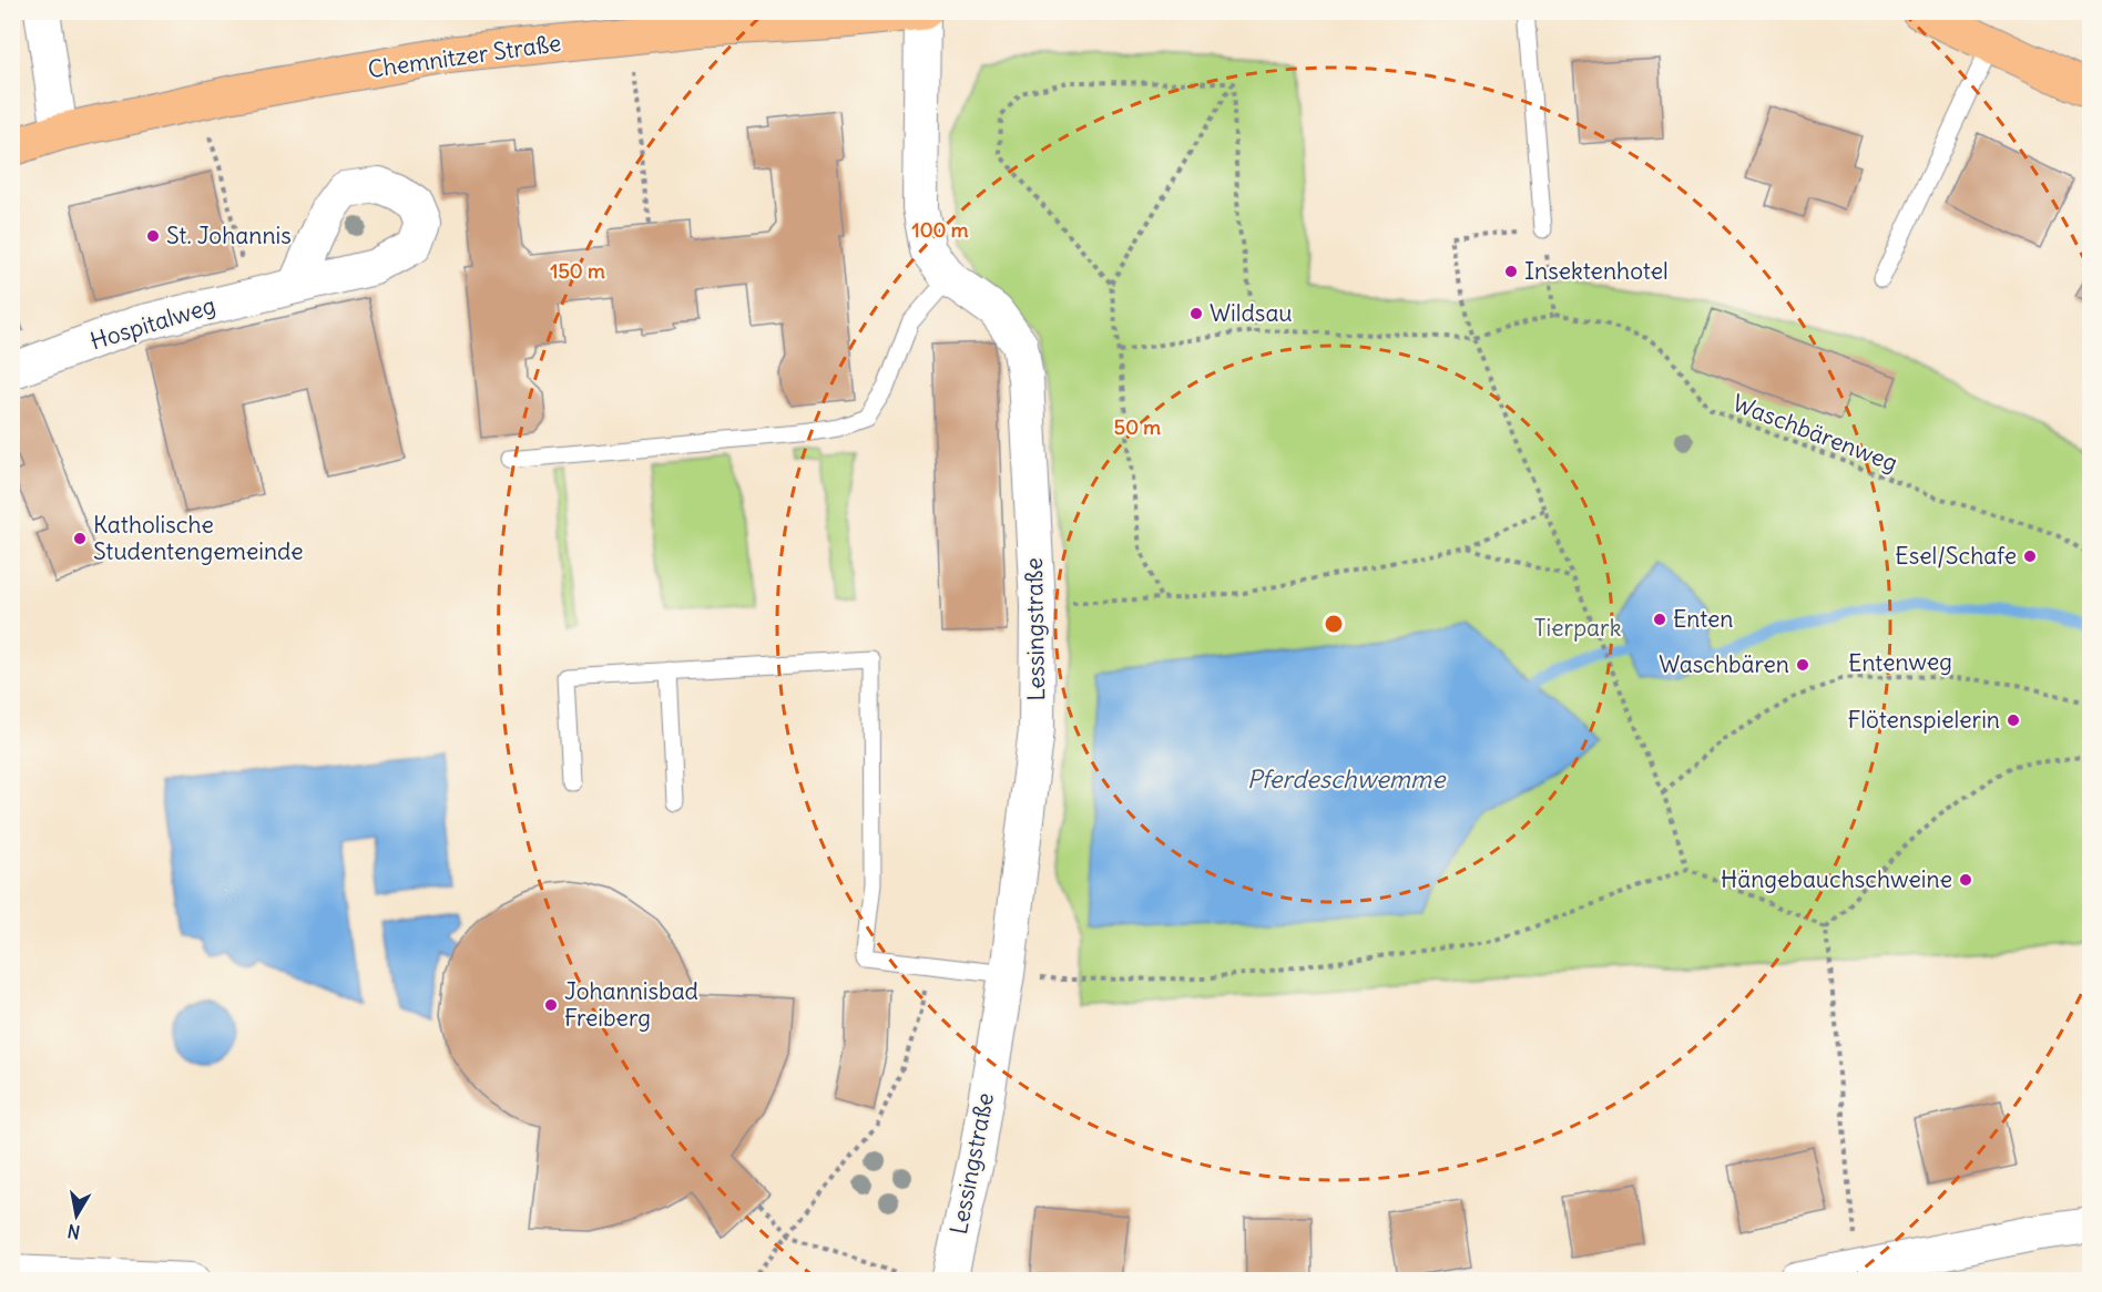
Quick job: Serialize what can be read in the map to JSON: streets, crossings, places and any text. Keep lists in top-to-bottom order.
{
  "streets": {
    "main road": ["Chemnitzer Straße"],
    "street": ["Hospitalweg", "Lessingstraße"],
    "path": ["Waschbärenweg", "Entenweg"]
  },
  "crossings": [
    ["Chemnitzer Straße", "Lessingstraße"]
  ],
  "water": ["Pferdeschwemme"],
  "parks": ["Tierpark"],
  "places": [
    "St. Johannis",
    "Insektenhotel",
    "Wildsau",
    "Katholische Studentengemeinde",
    "Esel/Schafe",
    "Enten",
    "Waschbären",
    "Flötenspielerin",
    "Hängebauchschweine",
    "Johannisbad Freiberg"
  ],
  "north": "bottom",
  "rings": ["100 m", "150 m", "50 m"]
}
